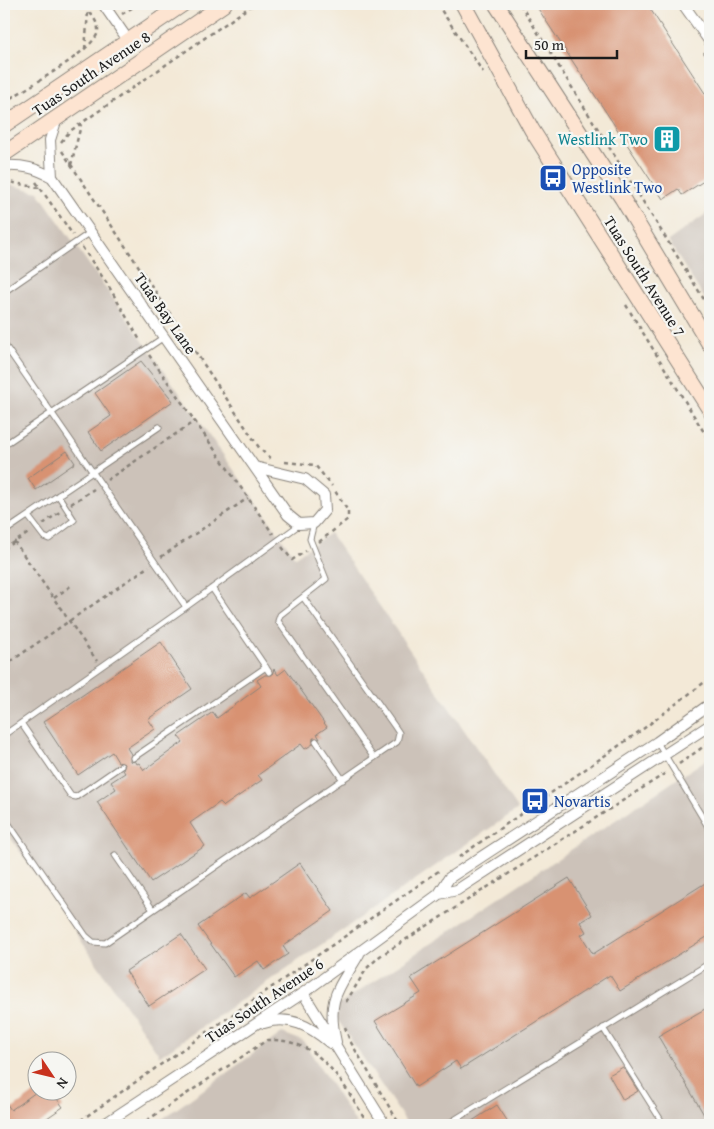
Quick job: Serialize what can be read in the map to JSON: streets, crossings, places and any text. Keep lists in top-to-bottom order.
{
  "streets": {
    "street": [
      "Tuas South Avenue 8",
      "Tuas South Avenue 7",
      "Tuas Bay Lane",
      "Tuas South Avenue 6"
    ]
  },
  "places": {
    "building": ["Westlink Two"],
    "bus stop": ["Opposite Westlink Two", "Novartis"]
  },
  "scale_bar": "50 m",
  "north": "bottom right"
}
